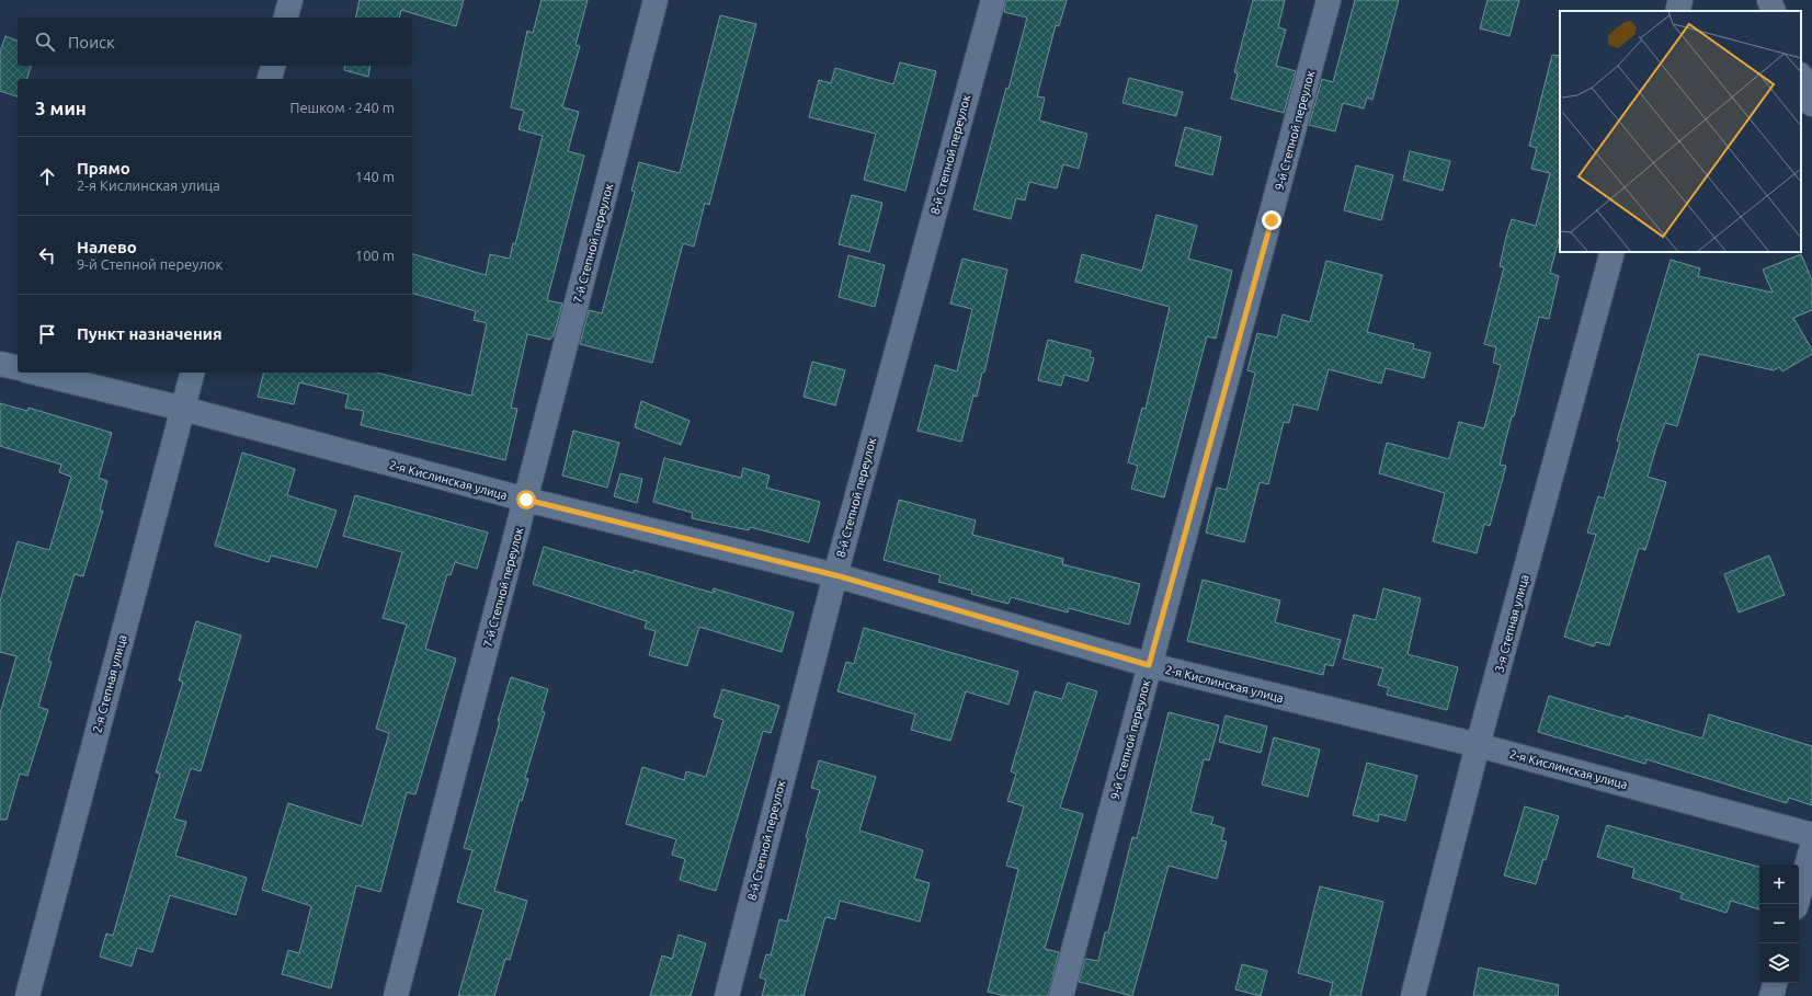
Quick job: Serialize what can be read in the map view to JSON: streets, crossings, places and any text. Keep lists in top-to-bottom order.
{
  "streets": {
    "street": [
      "9-й Степной переулок",
      "8-й Степной переулок",
      "7-й Степной переулок",
      "2-я Кислинская улица",
      "3-я Степная улица",
      "2-я Степная улица"
    ]
  },
  "crossings": [
    ["9-й Степной переулок", "2-я Кислинская улица"],
    ["8-й Степной переулок", "2-я Кислинская улица"],
    ["7-й Степной переулок", "2-я Кислинская улица"],
    ["2-я Кислинская улица", "3-я Степная улица"],
    ["2-я Кислинская улица", "2-я Степная улица"]
  ],
  "page": {
    "search": "Поиск",
    "heading": ["3 мин", "Пешком · 240 m"],
    "list": [
      ["Прямо", "2-я Кислинская улица", "140 m"],
      ["Налево", "9-й Степной переулок", "100 m"],
      "Пункт назначения"
    ],
    "map_buttons": ["+", "−"]
  }
}
